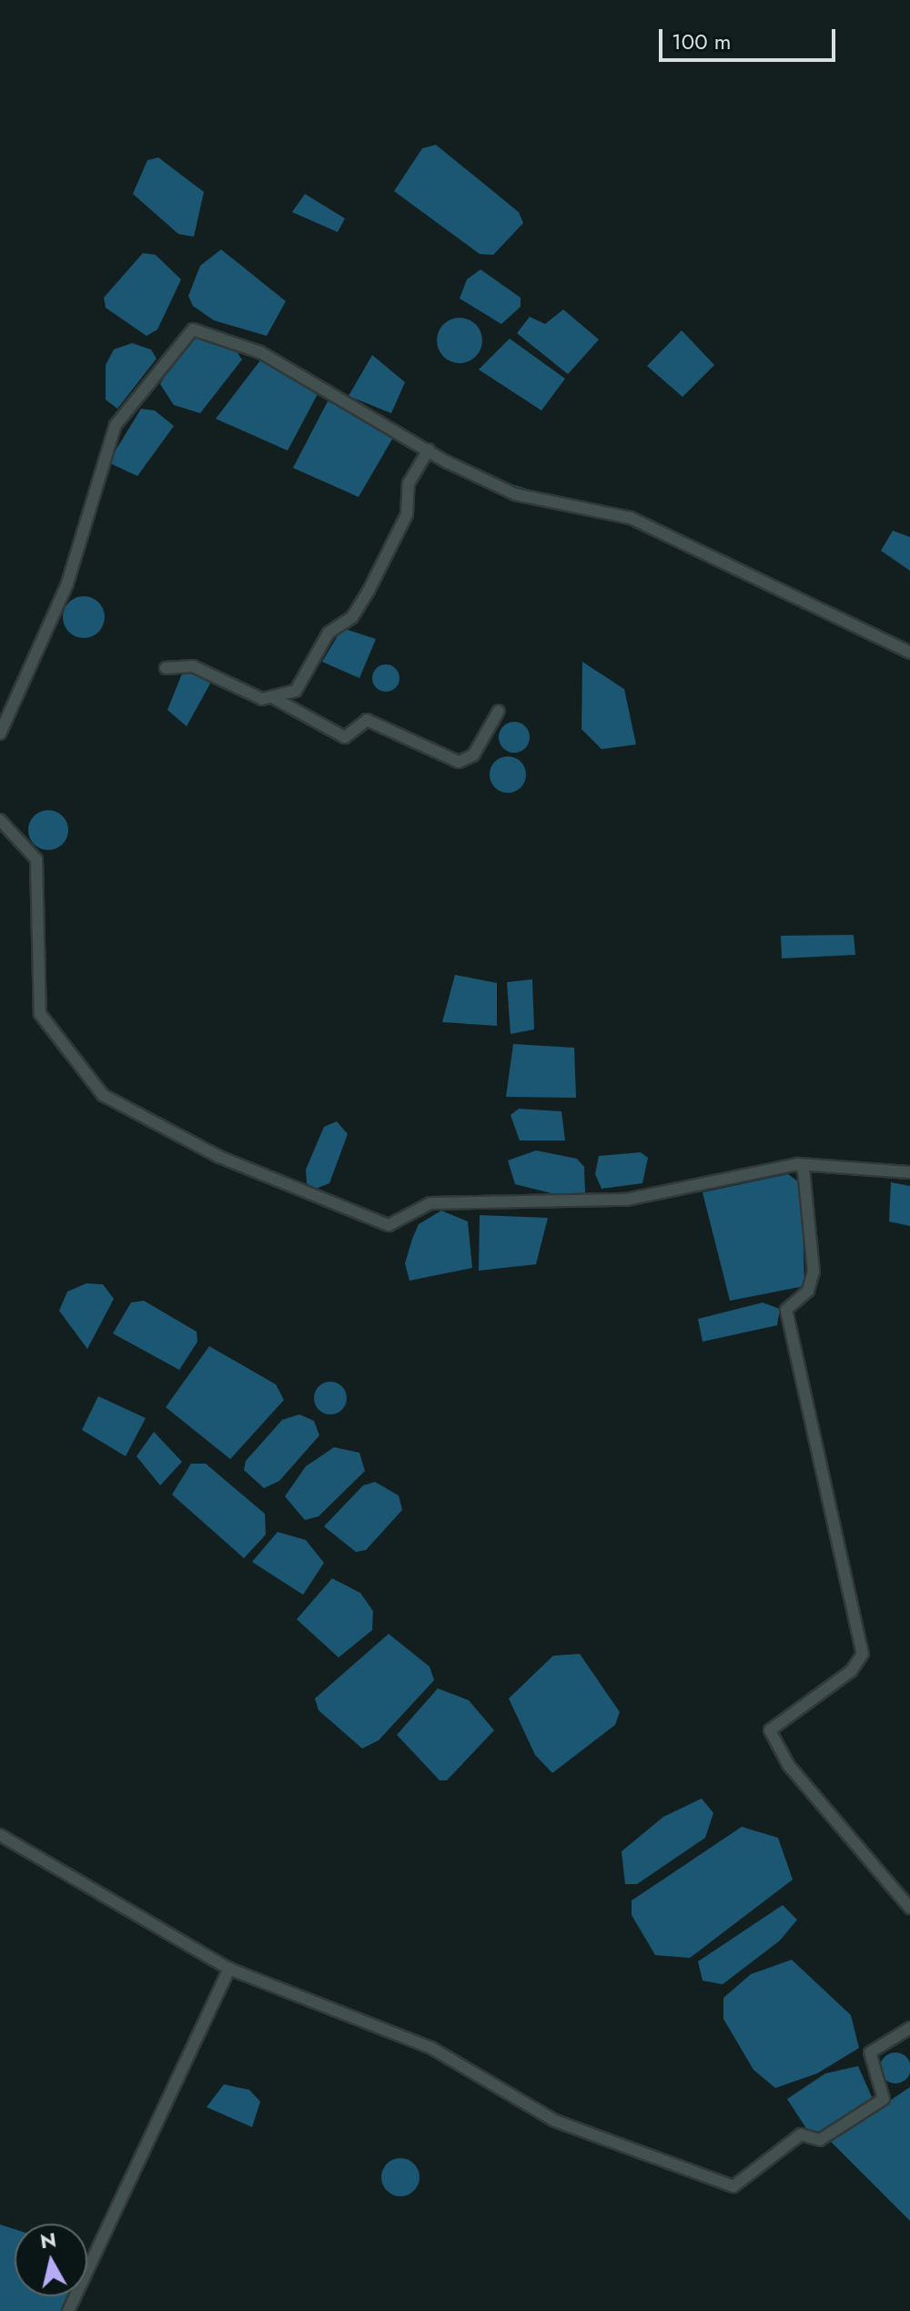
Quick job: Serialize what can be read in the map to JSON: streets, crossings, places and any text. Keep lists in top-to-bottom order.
{
  "scale_bar": "100 m",
  "north": "top"
}
